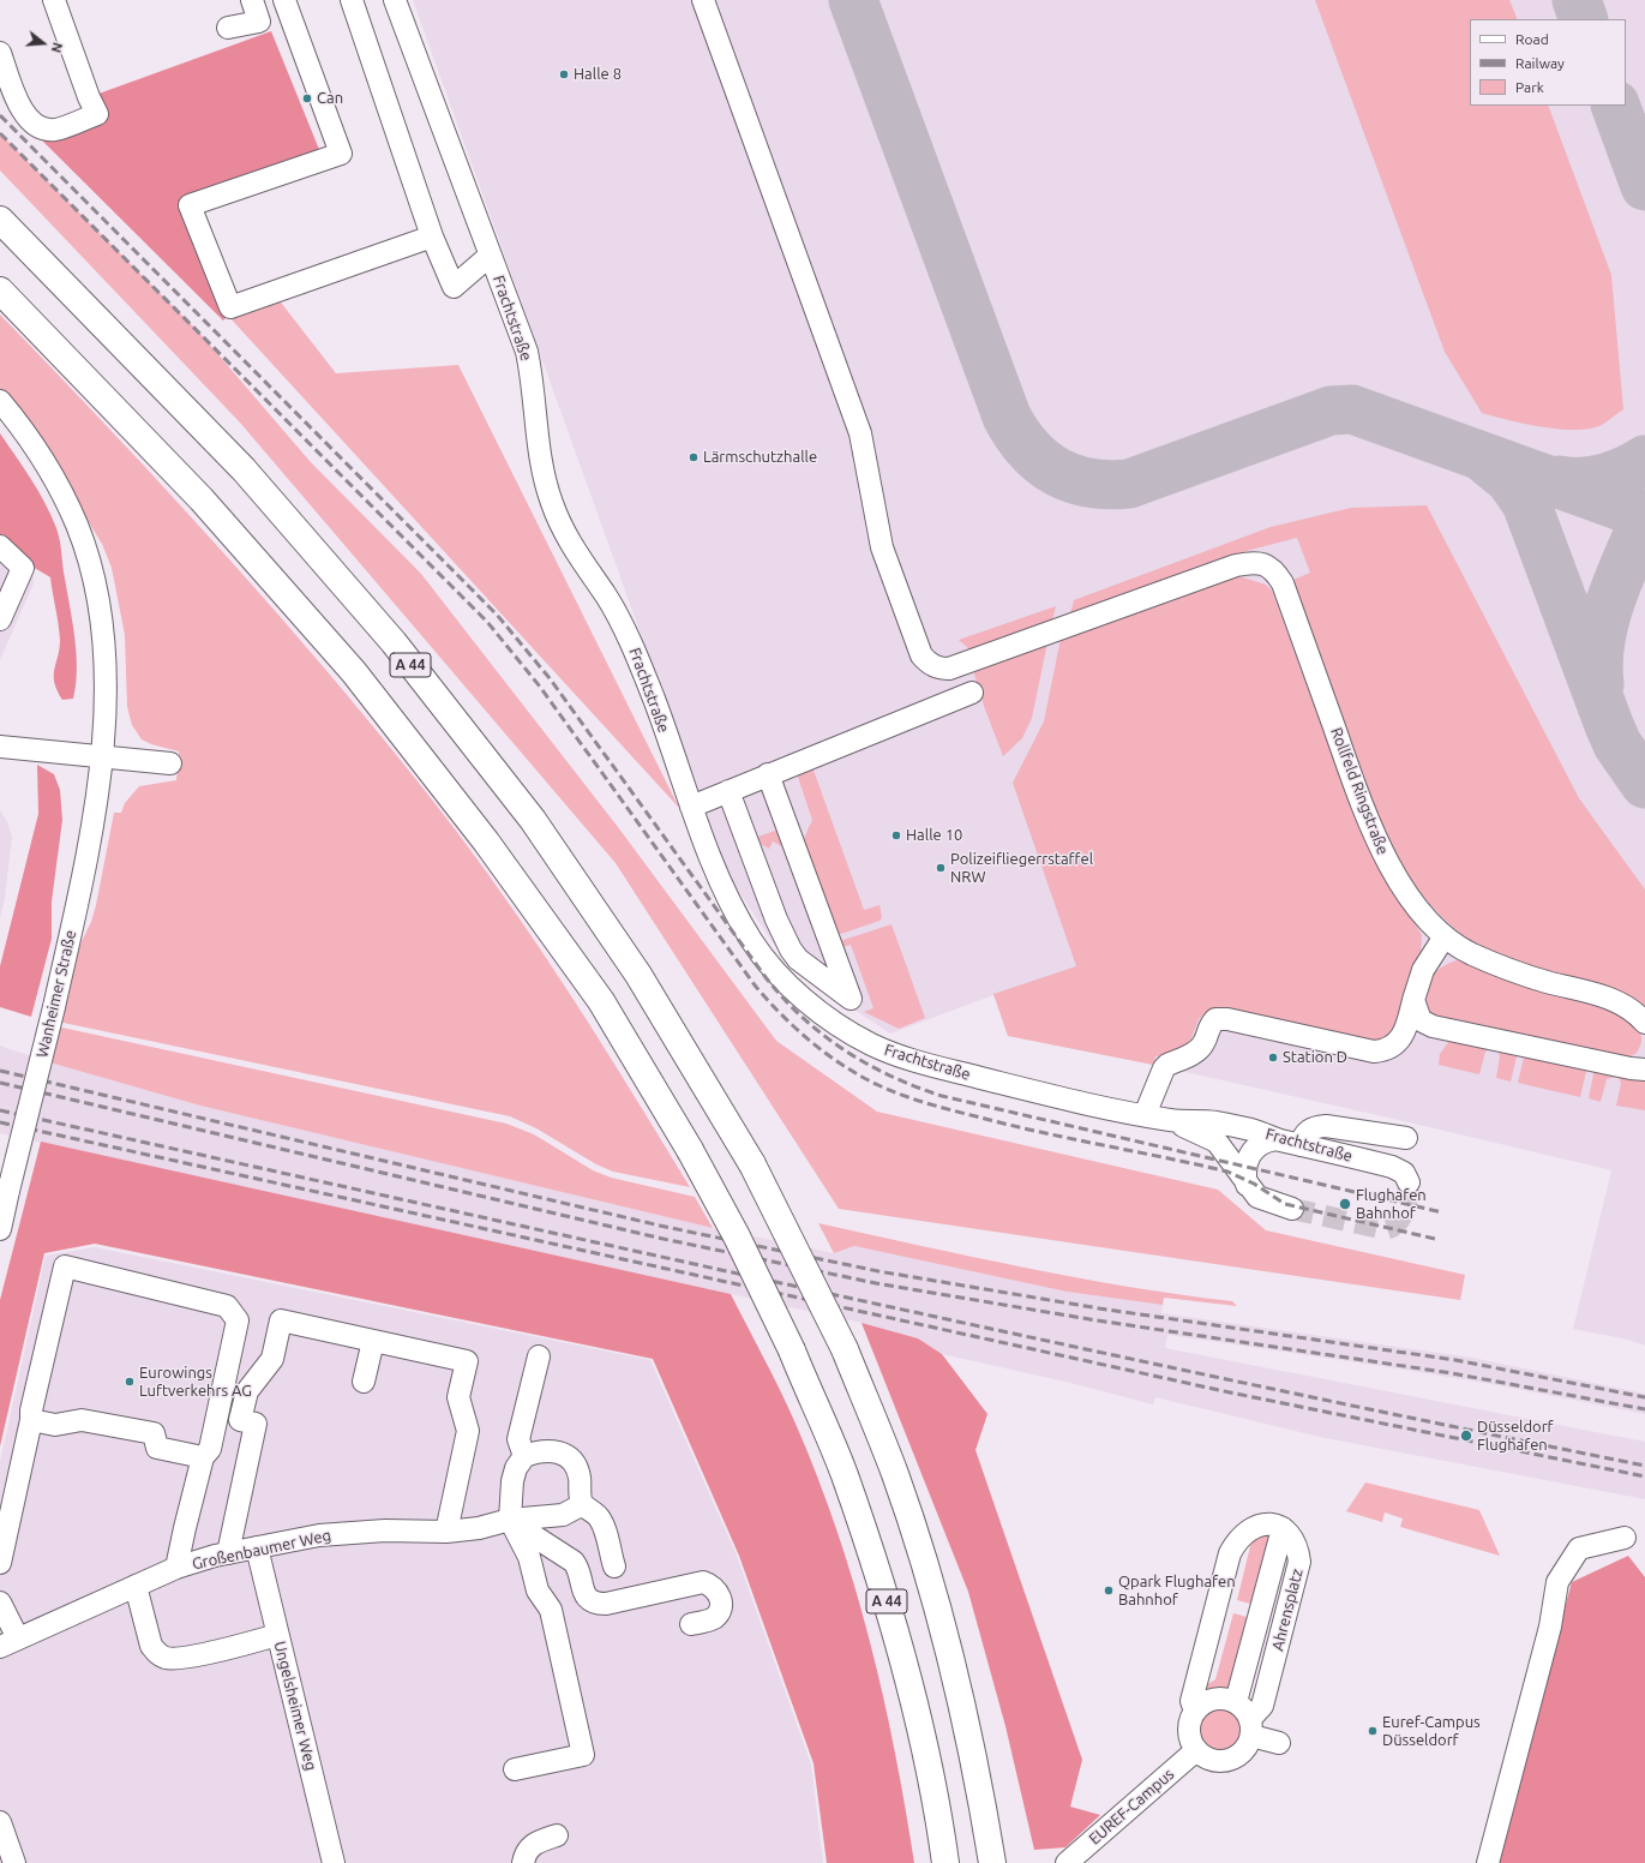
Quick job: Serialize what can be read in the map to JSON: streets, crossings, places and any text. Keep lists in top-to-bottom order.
{
  "streets": {
    "highway": ["A 44"],
    "street": [
      "Frachtstraße",
      "Rollfeld Ringstraße",
      "Wanheimer Straße",
      "Großenbaumer Weg",
      "Ahrensplatz",
      "Ungelsheimer Weg",
      "EUREF-Campus"
    ]
  },
  "crossings": [
    ["Großenbaumer Weg", "Ungelsheimer Weg"],
    ["Ahrensplatz", "EUREF-Campus"]
  ],
  "places": [
    "Halle 8",
    "Can",
    "Lärmschutzhalle",
    "Halle 10",
    "Polizeifliegerrstaffel NRW",
    "Station D",
    "Flughafen Bahnhof",
    "Eurowings Luftverkehrs AG",
    "Düsseldorf Flughafen",
    "Qpark Flughafen Bahnhof",
    "Euref-Campus Düsseldorf"
  ],
  "legend": ["Road", "Railway", "Park"],
  "north": "right"
}
